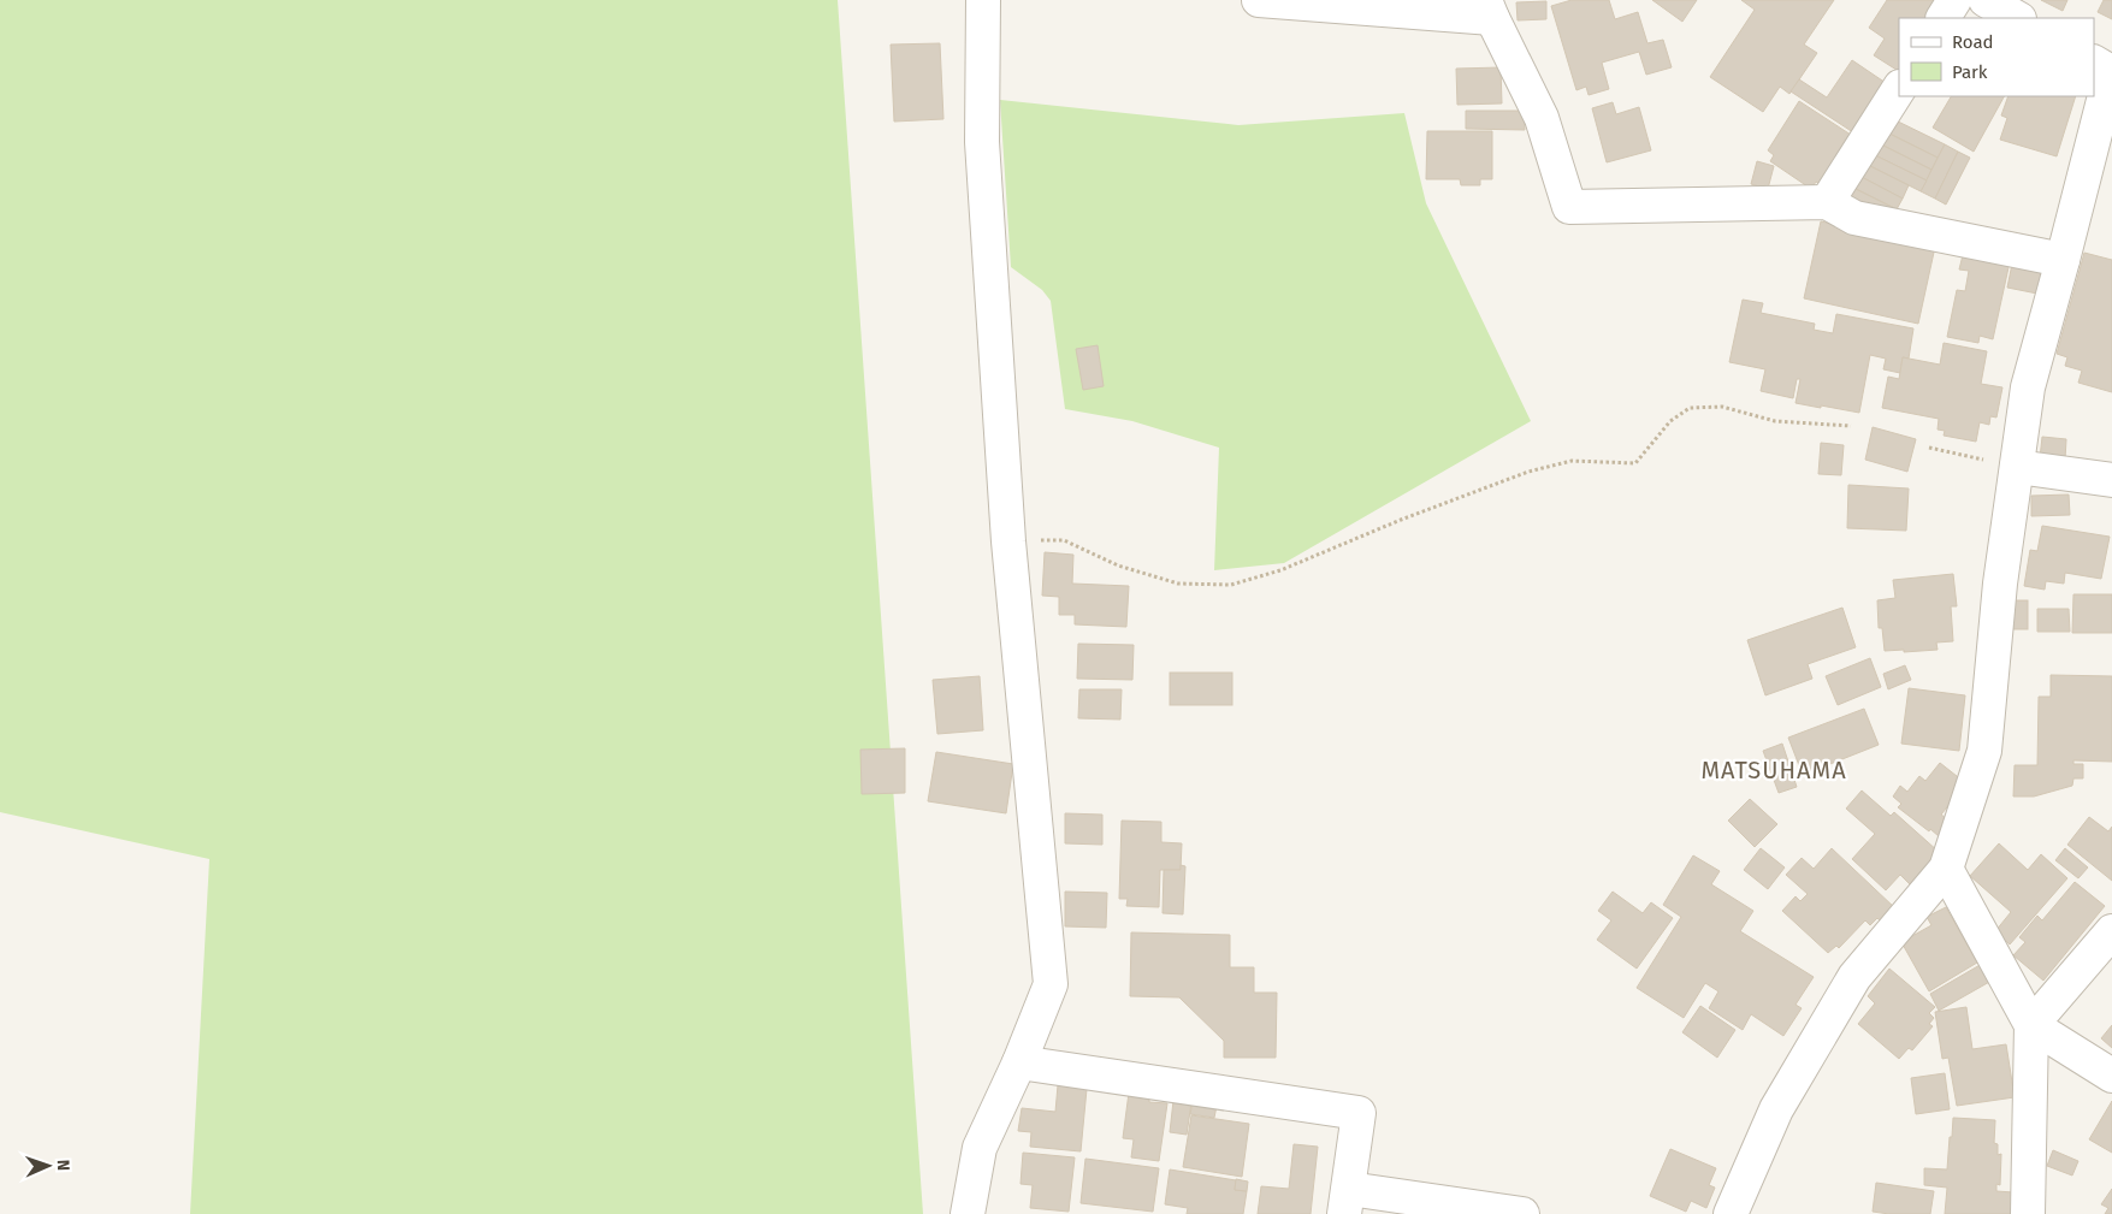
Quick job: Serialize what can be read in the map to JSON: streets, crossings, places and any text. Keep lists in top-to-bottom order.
{
  "districts": ["MATSUHAMA"],
  "legend": ["Road", "Park"],
  "north": "right"
}
